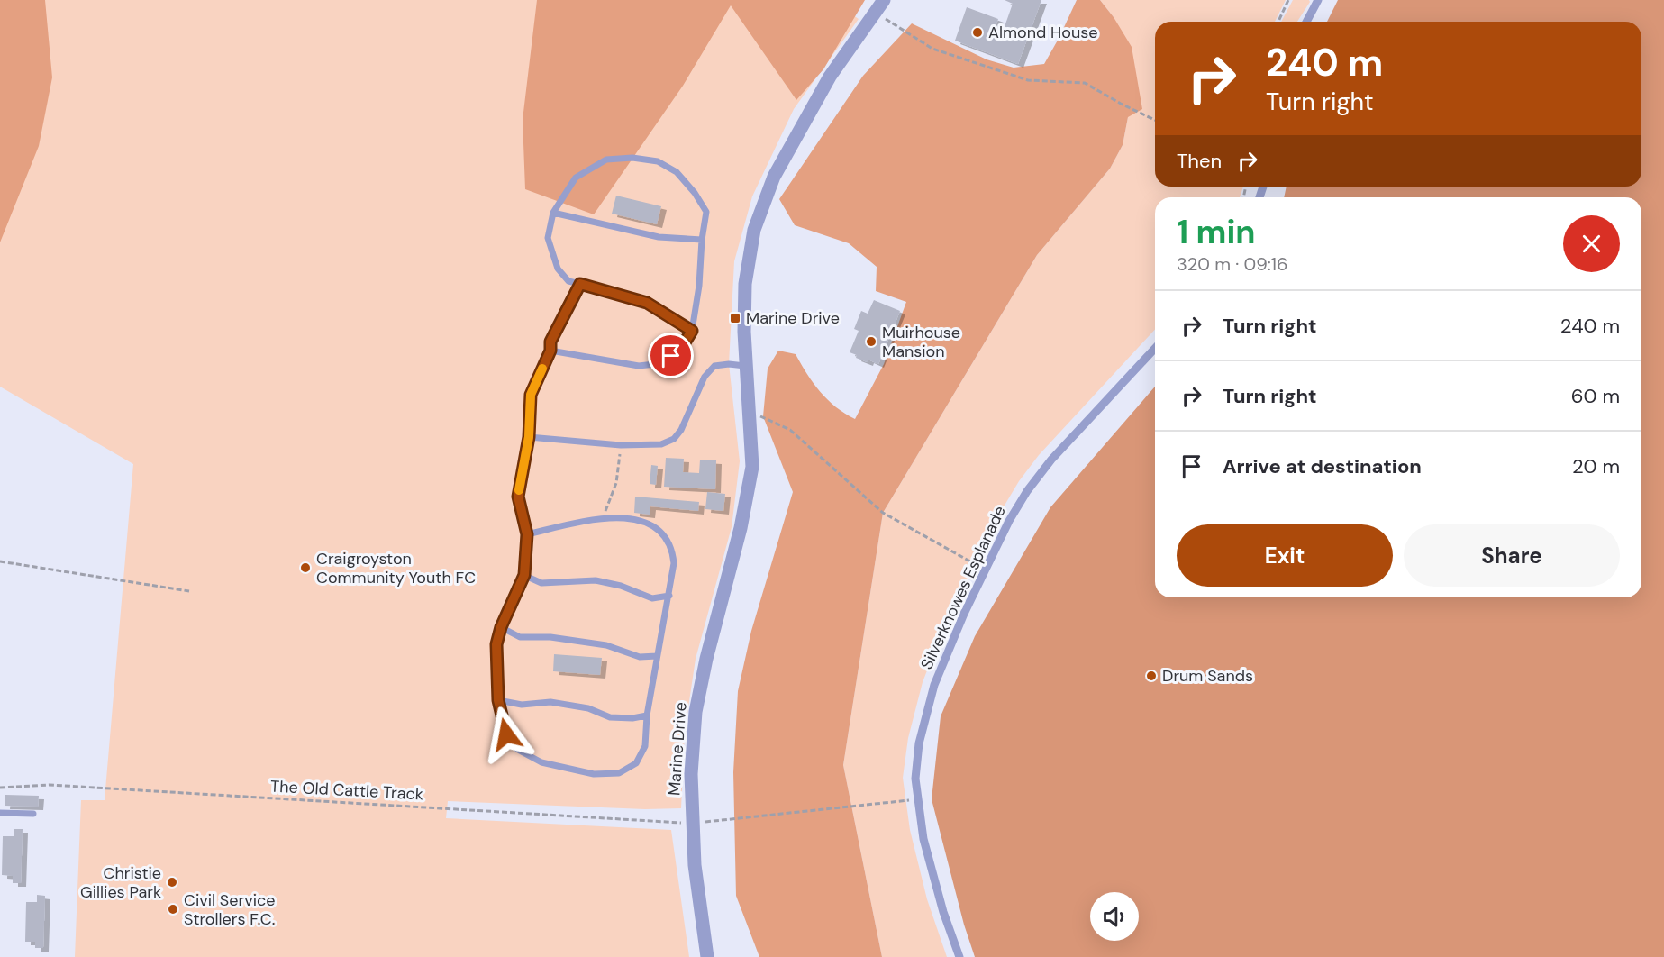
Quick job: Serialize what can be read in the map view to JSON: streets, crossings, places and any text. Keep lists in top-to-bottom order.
{
  "streets": {
    "street": ["Silverknowes Esplanade", "Marine Drive"],
    "path": ["The Old Cattle Track"]
  },
  "crossings": [
    ["Silverknowes Esplanade", "The Old Cattle Track"],
    ["Marine Drive", "The Old Cattle Track"]
  ],
  "places": {
    "other": [
      "Almond House",
      "Muirhouse Mansion",
      "Craigroyston Community Youth FC",
      "Drum Sands",
      "Christie Gillies Park",
      "Civil Service Strollers F.C."
    ],
    "transit": ["Marine Drive"]
  },
  "page": {
    "turn": ["240 m", "Turn right"],
    "then": "Then",
    "heading": ["1 min", "320 m · 09:16"],
    "list": [
      {
        "name": "Turn right",
        "value": "240 m"
      },
      {
        "name": "Turn right",
        "value": "60 m"
      },
      {
        "name": "Arrive at destination",
        "value": "20 m"
      }
    ],
    "buttons": ["Exit", "Share"]
  }
}
